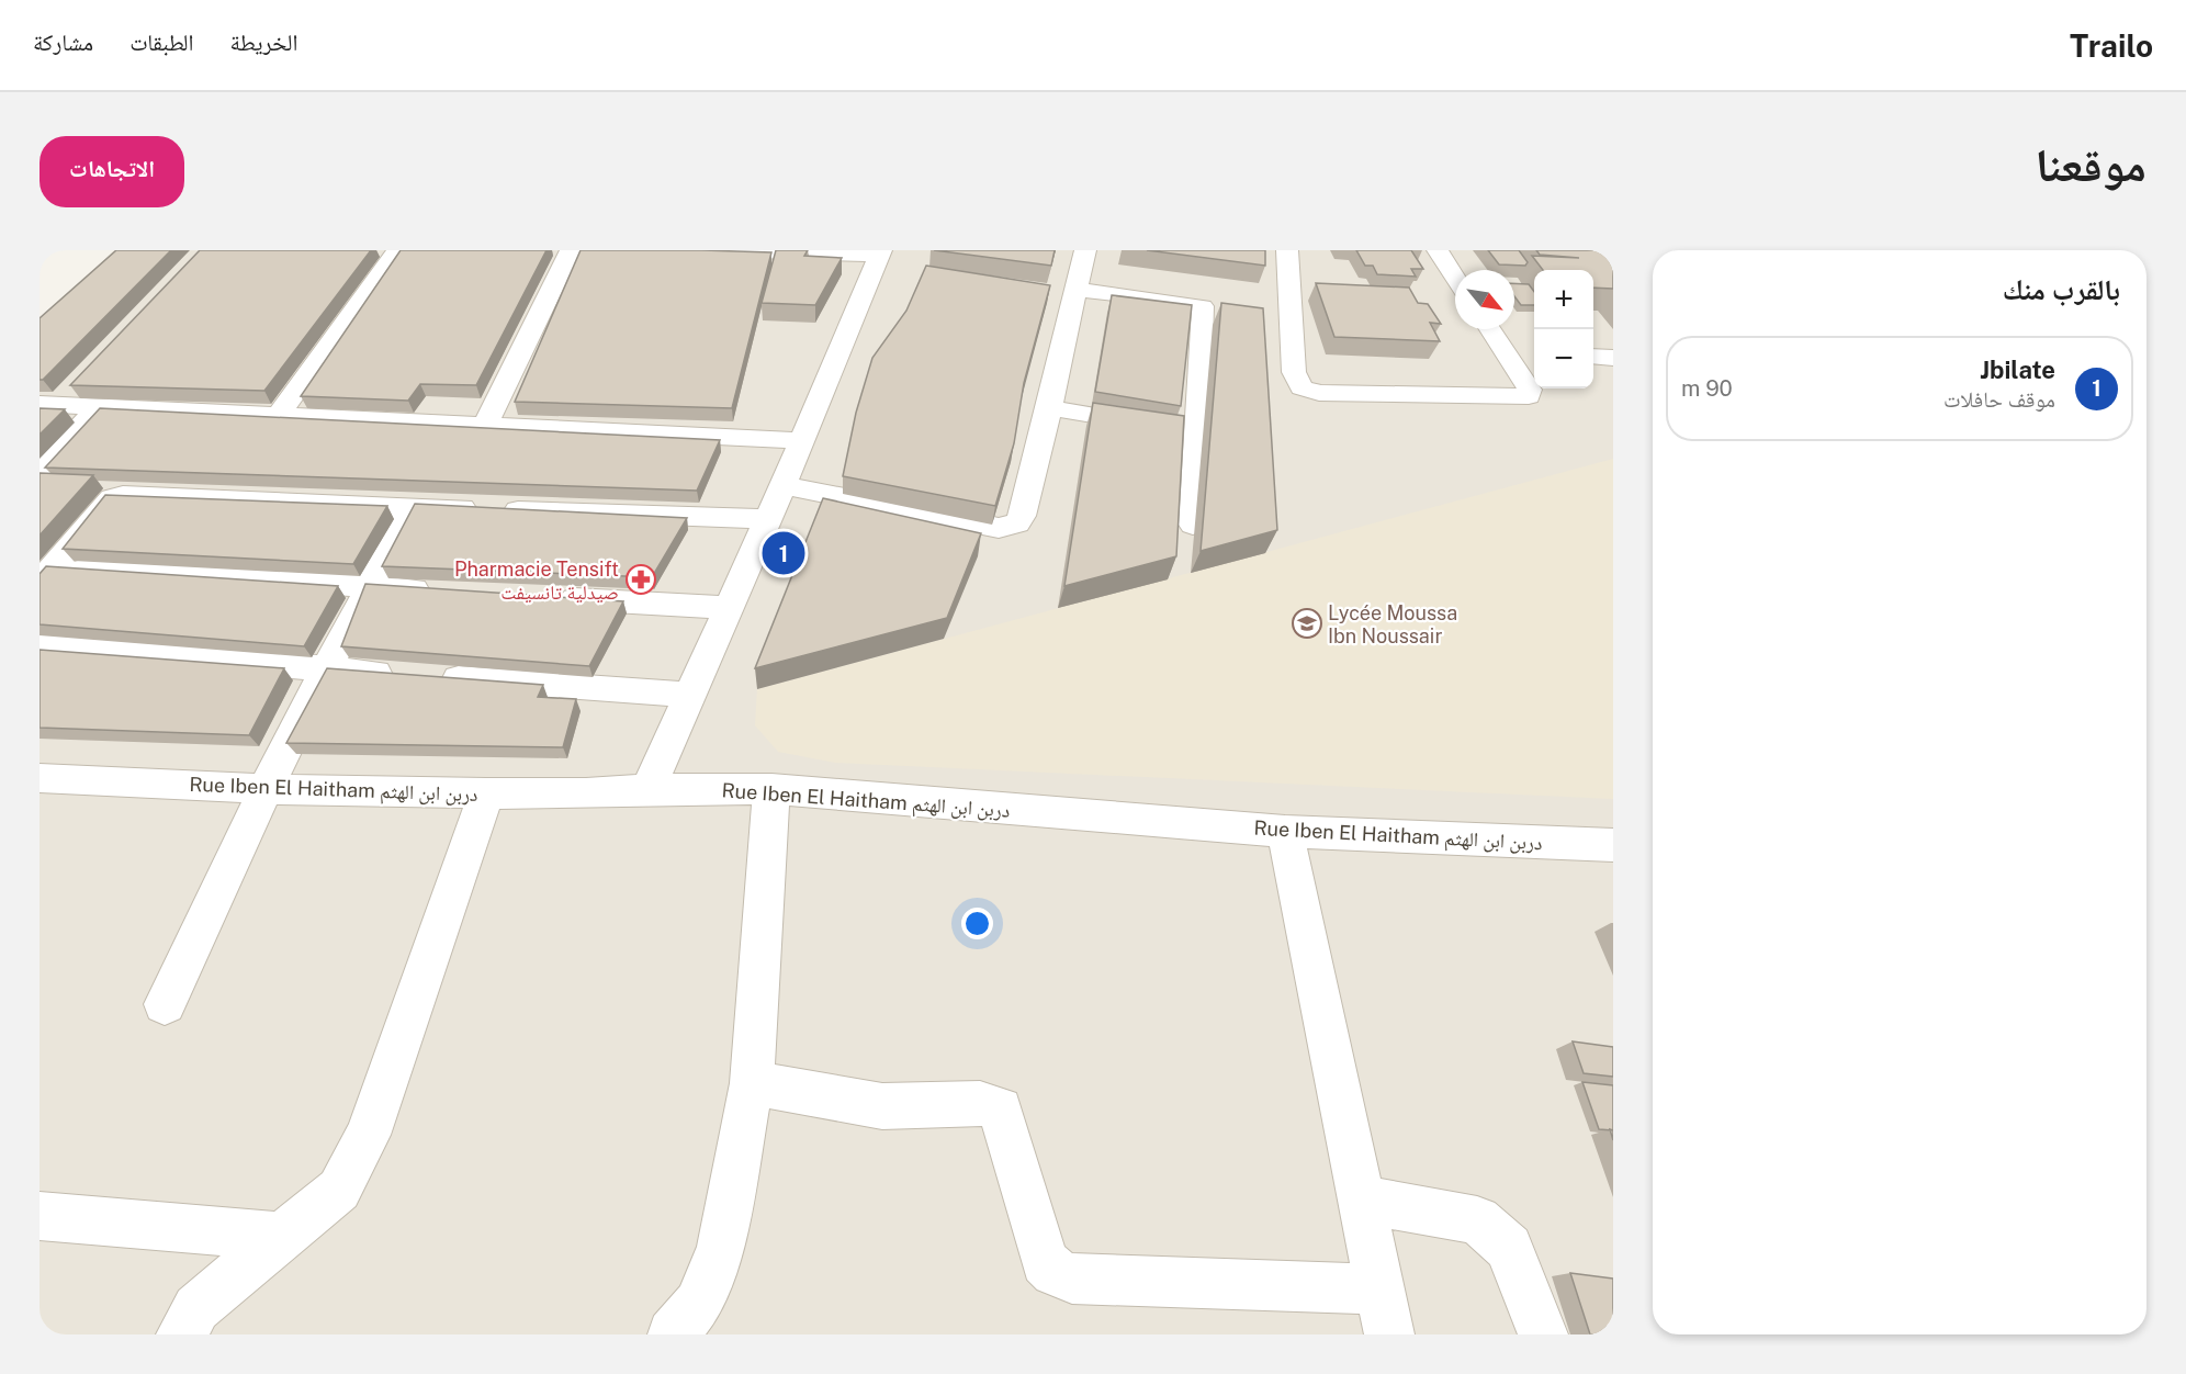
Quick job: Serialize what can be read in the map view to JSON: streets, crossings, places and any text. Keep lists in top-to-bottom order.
{
  "streets": {
    "street": ["Rue Iben El Haitham دربن ابن الهثم"]
  },
  "places": {
    "pharmacy": ["Pharmacie Tensift صيدلية تانسيفت"],
    "school or university": ["Lycée Moussa Ibn Noussair"]
  },
  "north": "bottom right",
  "page": {
    "header": "Trailo",
    "nav": ["الخريطة", "الطبقات", "مشاركة"],
    "title": "موقعنا",
    "buttons": "الاتجاهات",
    "heading": "بالقرب منك",
    "map_buttons": ["+", "−"],
    "list": [
      {
        "mark": "1",
        "name": "Jbilate",
        "note": "موقف حافلات",
        "value": "90 m"
      }
    ],
    "pins": "1"
  }
}
